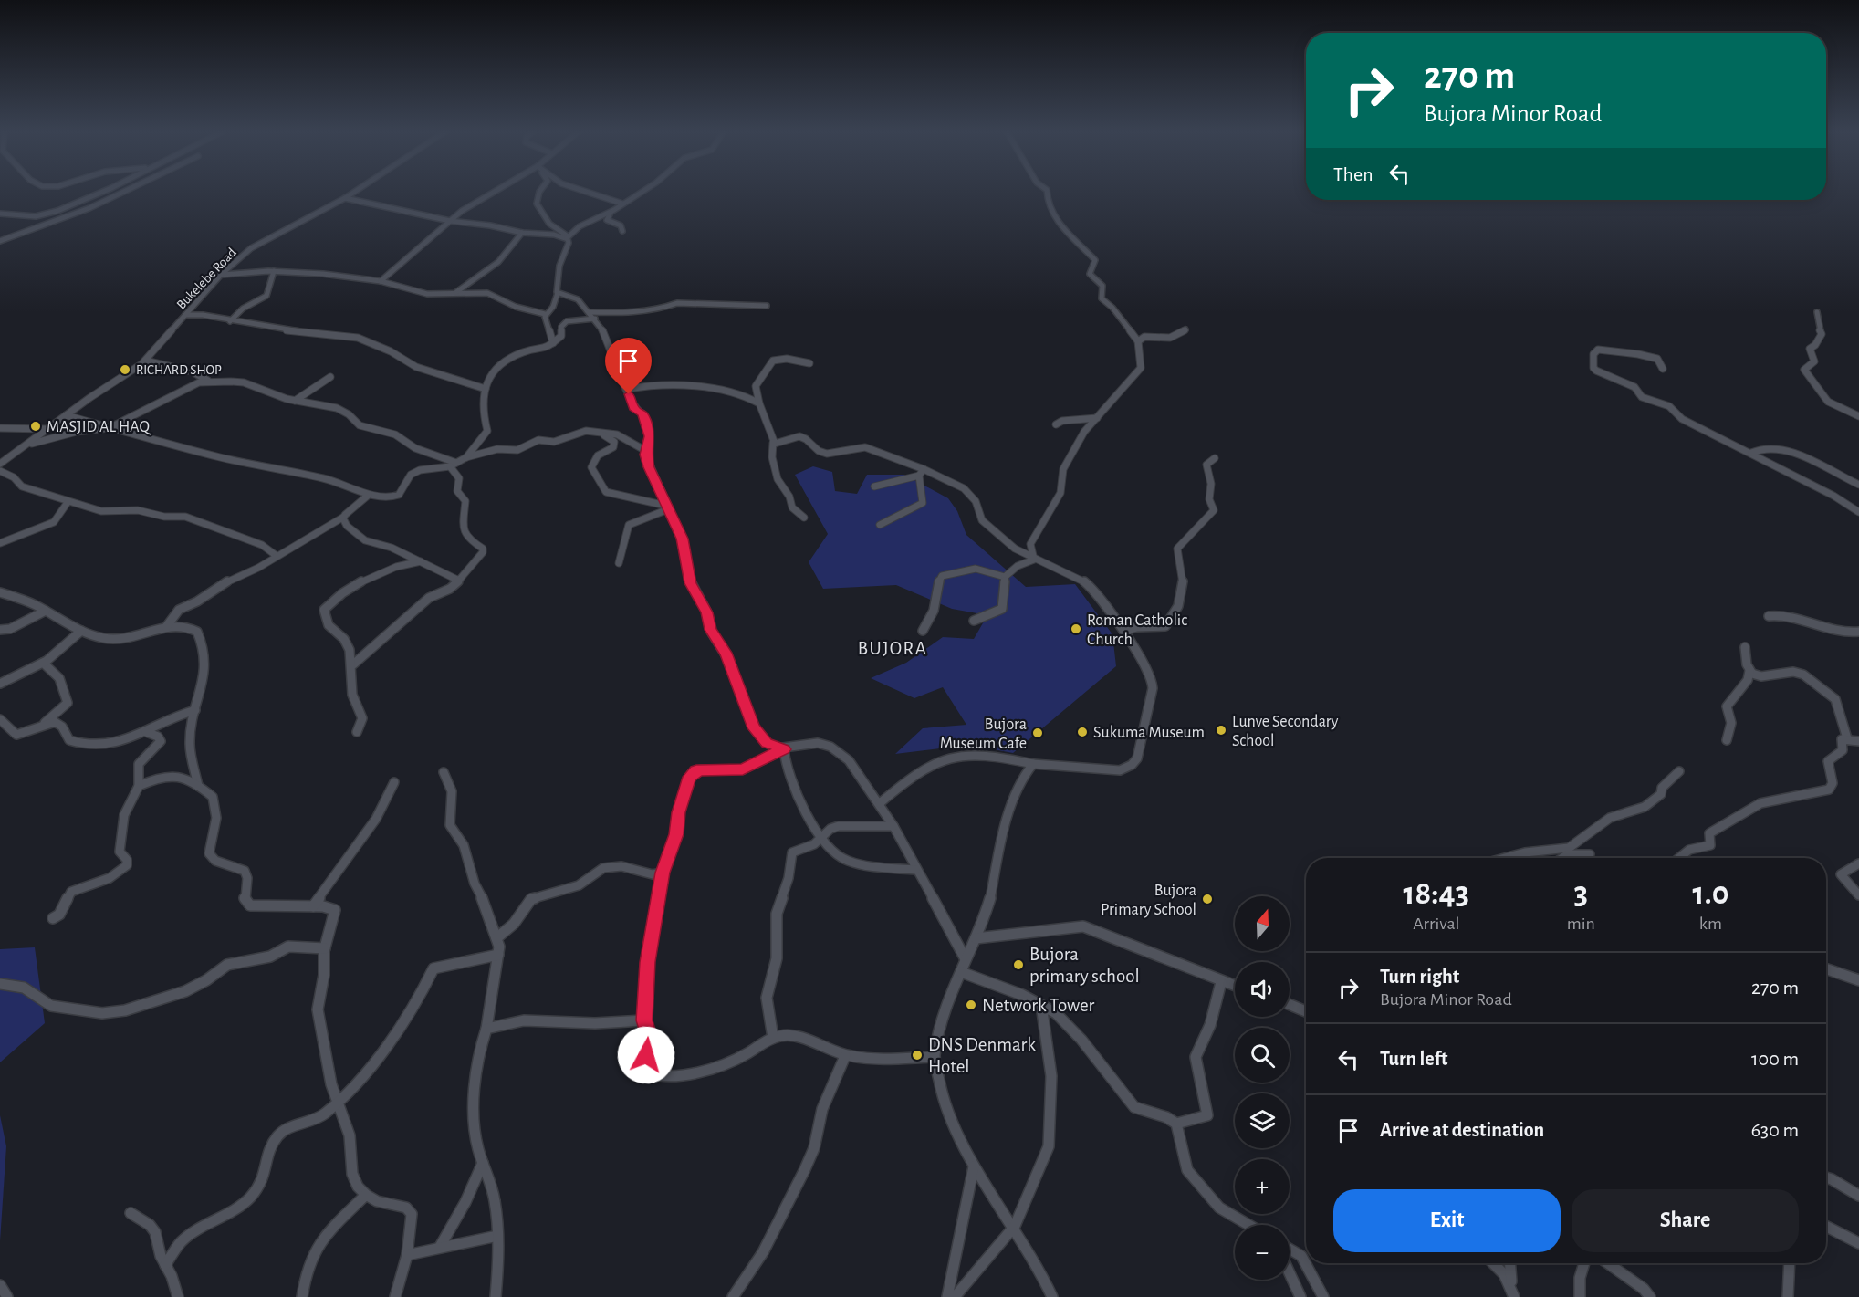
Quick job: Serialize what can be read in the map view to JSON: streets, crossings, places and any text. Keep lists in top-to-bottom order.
{
  "streets": {
    "street": ["Bukelebe Road"]
  },
  "districts": ["BUJORA"],
  "places": [
    "RICHARD SHOP",
    "MASJID AL HAQ",
    "Roman Catholic Church",
    "Lunve Secondary School",
    "Sukuma Museum",
    "Bujora Museum Cafe",
    "Bujora Primary School",
    "Bujora primary school",
    "Network Tower",
    "DNS Denmark Hotel"
  ],
  "north": "top",
  "page": {
    "turn": ["270 m", "Bujora Minor Road"],
    "then": "Then",
    "eta": [
      "18:43",
      "Arrival",
      "3",
      "min",
      "1.0",
      "km"
    ],
    "map_buttons": ["+", "−"],
    "list": [
      {
        "name": "Turn right",
        "note": "Bujora Minor Road",
        "value": "270 m"
      },
      {
        "name": "Turn left",
        "value": "100 m"
      },
      {
        "name": "Arrive at destination",
        "value": "630 m"
      }
    ],
    "buttons": ["Exit", "Share"]
  }
}
